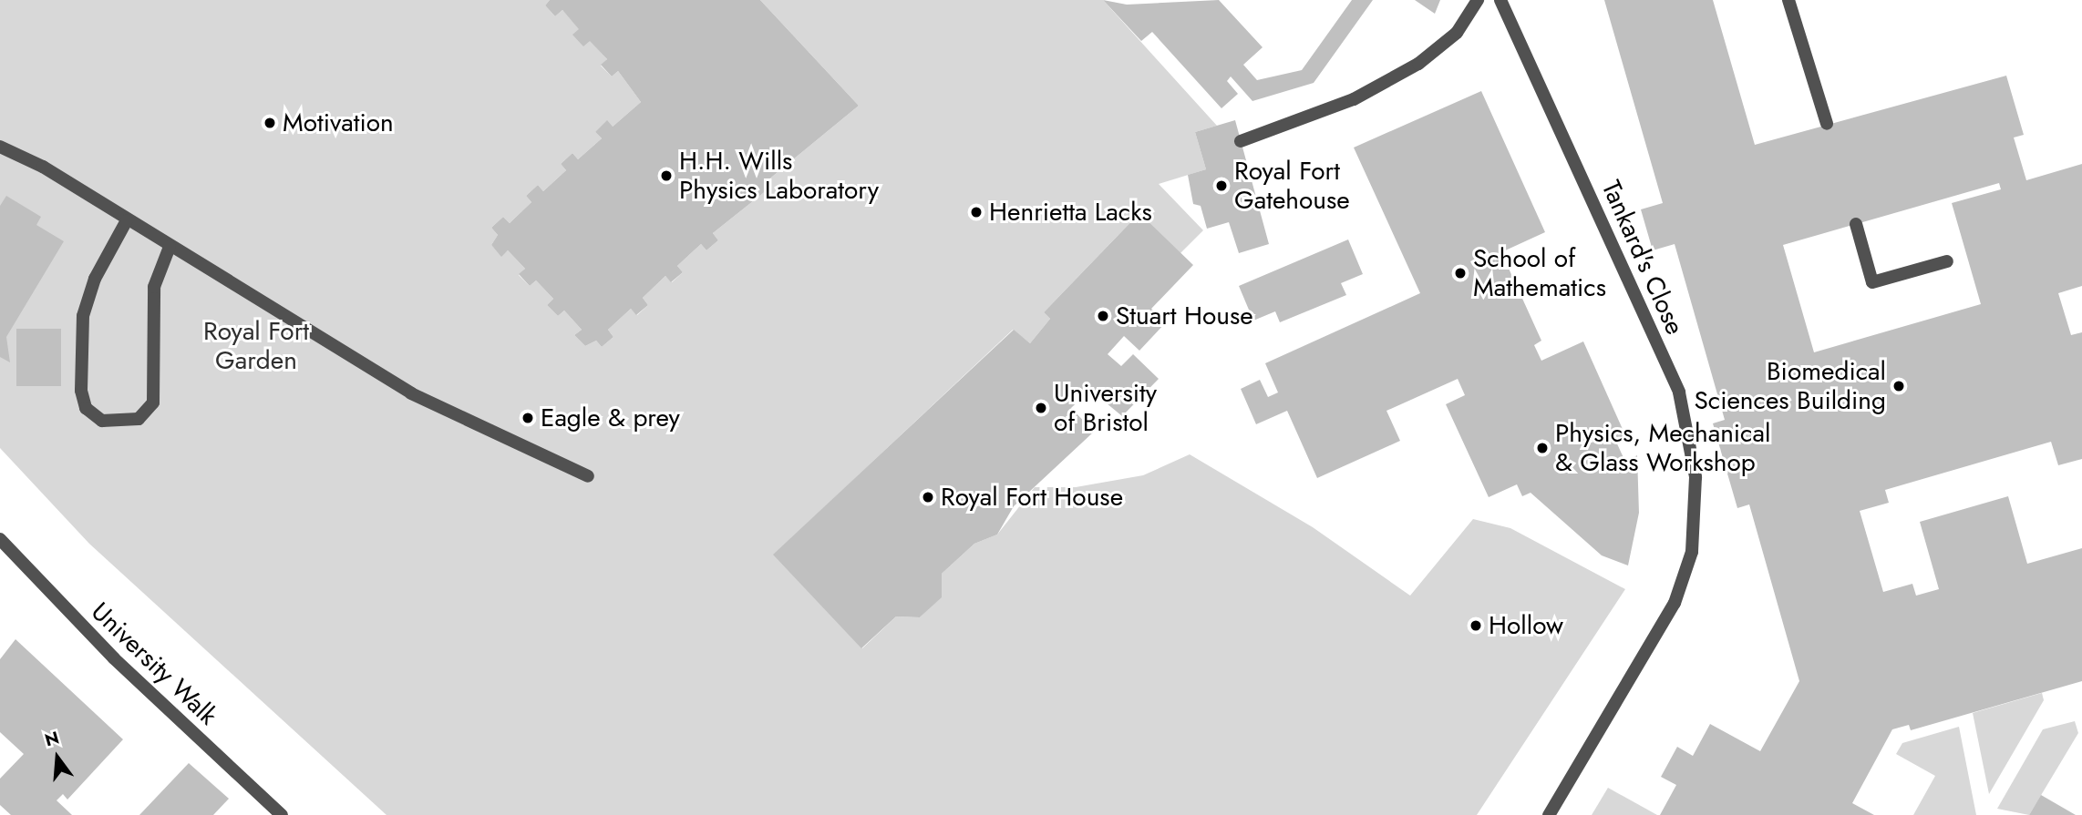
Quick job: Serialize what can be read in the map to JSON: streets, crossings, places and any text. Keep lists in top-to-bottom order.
{
  "streets": {
    "street": ["Tankard's Close", "University Walk"]
  },
  "parks": ["Royal Fort Garden"],
  "places": [
    "Motivation",
    "H.H. Wills Physics Laboratory",
    "Royal Fort Gatehouse",
    "Henrietta Lacks",
    "School of Mathematics",
    "Stuart House",
    "Biomedical Sciences Building",
    "University of Bristol",
    "Eagle & prey",
    "Physics, Mechanical & Glass Workshop",
    "Royal Fort House",
    "Hollow"
  ],
  "north": "top"
}
